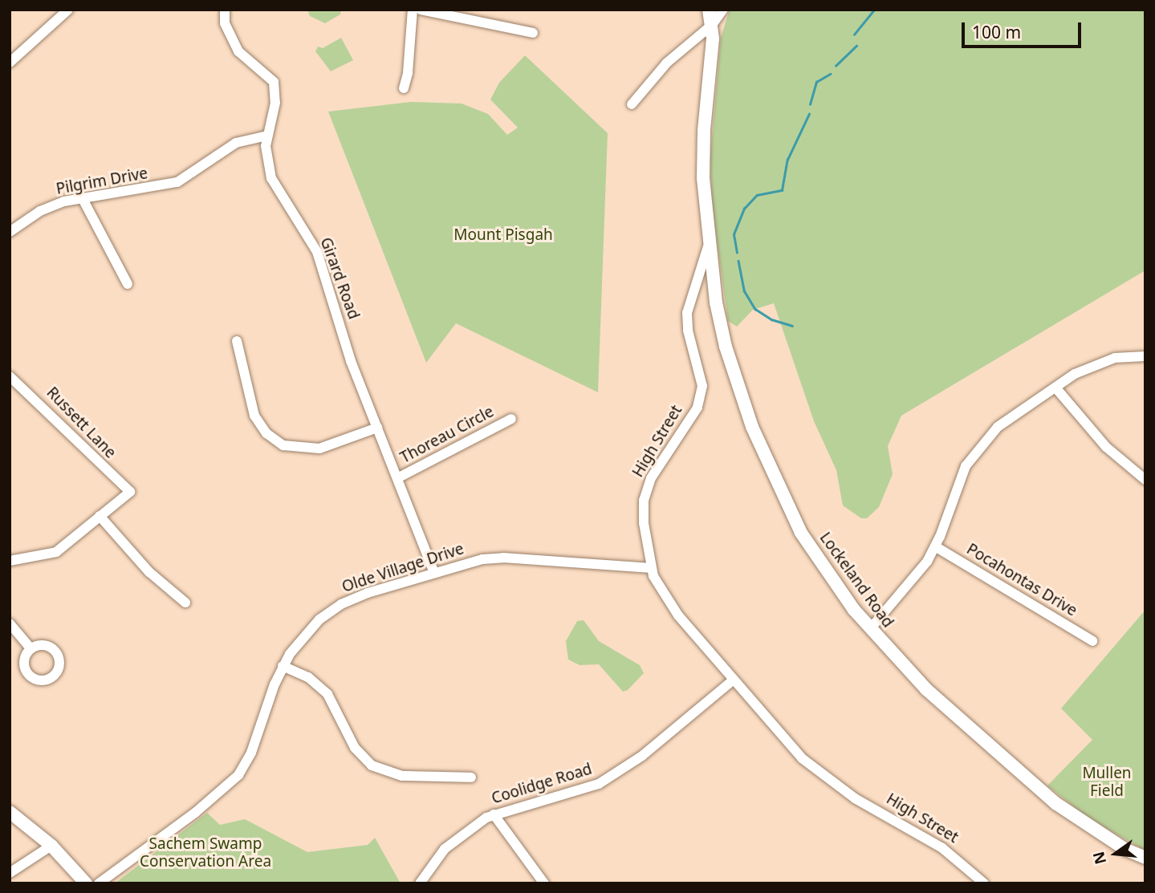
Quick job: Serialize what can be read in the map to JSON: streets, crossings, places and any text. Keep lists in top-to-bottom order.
{
  "streets": {
    "main road": ["High Street", "Lockeland Road"],
    "street": [
      "Pilgrim Drive",
      "Girard Road",
      "Russett Lane",
      "Thoreau Circle",
      "Olde Village Drive",
      "Pocahontas Drive",
      "Coolidge Road"
    ]
  },
  "crossings": [
    ["Pilgrim Drive", "Girard Road"],
    ["Girard Road", "Thoreau Circle"],
    ["Girard Road", "Olde Village Drive"],
    ["High Street", "Olde Village Drive"],
    ["High Street", "Lockeland Road"],
    ["High Street", "Coolidge Road"]
  ],
  "parks": ["Mount Pisgah", "Mullen Field", "Sachem Swamp Conservation Area"],
  "scale_bar": "100 m",
  "north": "left"
}
